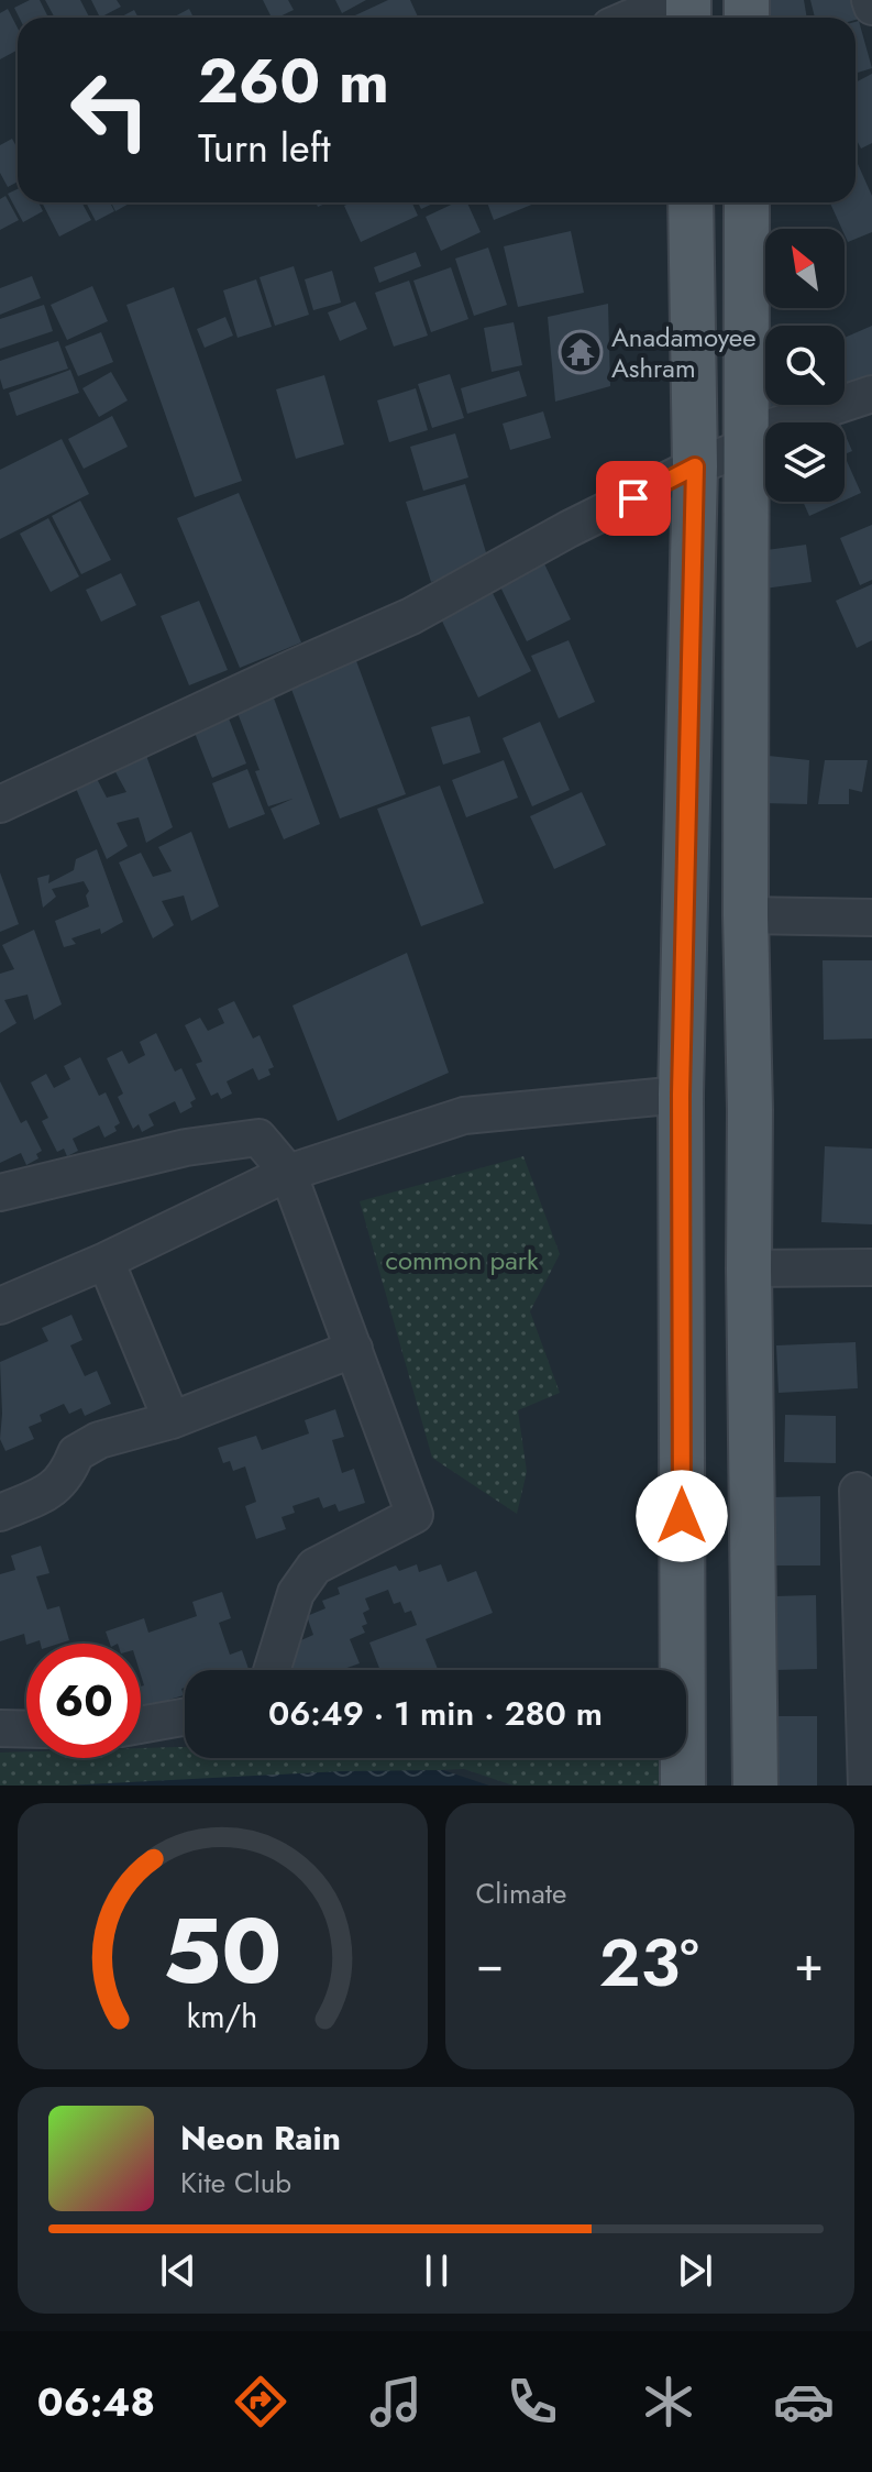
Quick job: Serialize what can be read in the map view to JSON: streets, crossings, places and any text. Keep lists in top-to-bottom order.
{
  "parks": ["common park"],
  "places": {
    "temple": ["Anadamoyee Ashram"]
  },
  "north": "top left",
  "page": {
    "turn": ["260 m", "Turn left"],
    "limit": "60",
    "trip": "06:49 · 1 min · 280 m",
    "tile": "Climate",
    "heat": ["−", "23°", "+"],
    "song": ["Neon Rain", "Kite Club"],
    "tabs": "06:48",
    "gauge": ["50", "km/h"]
  }
}
